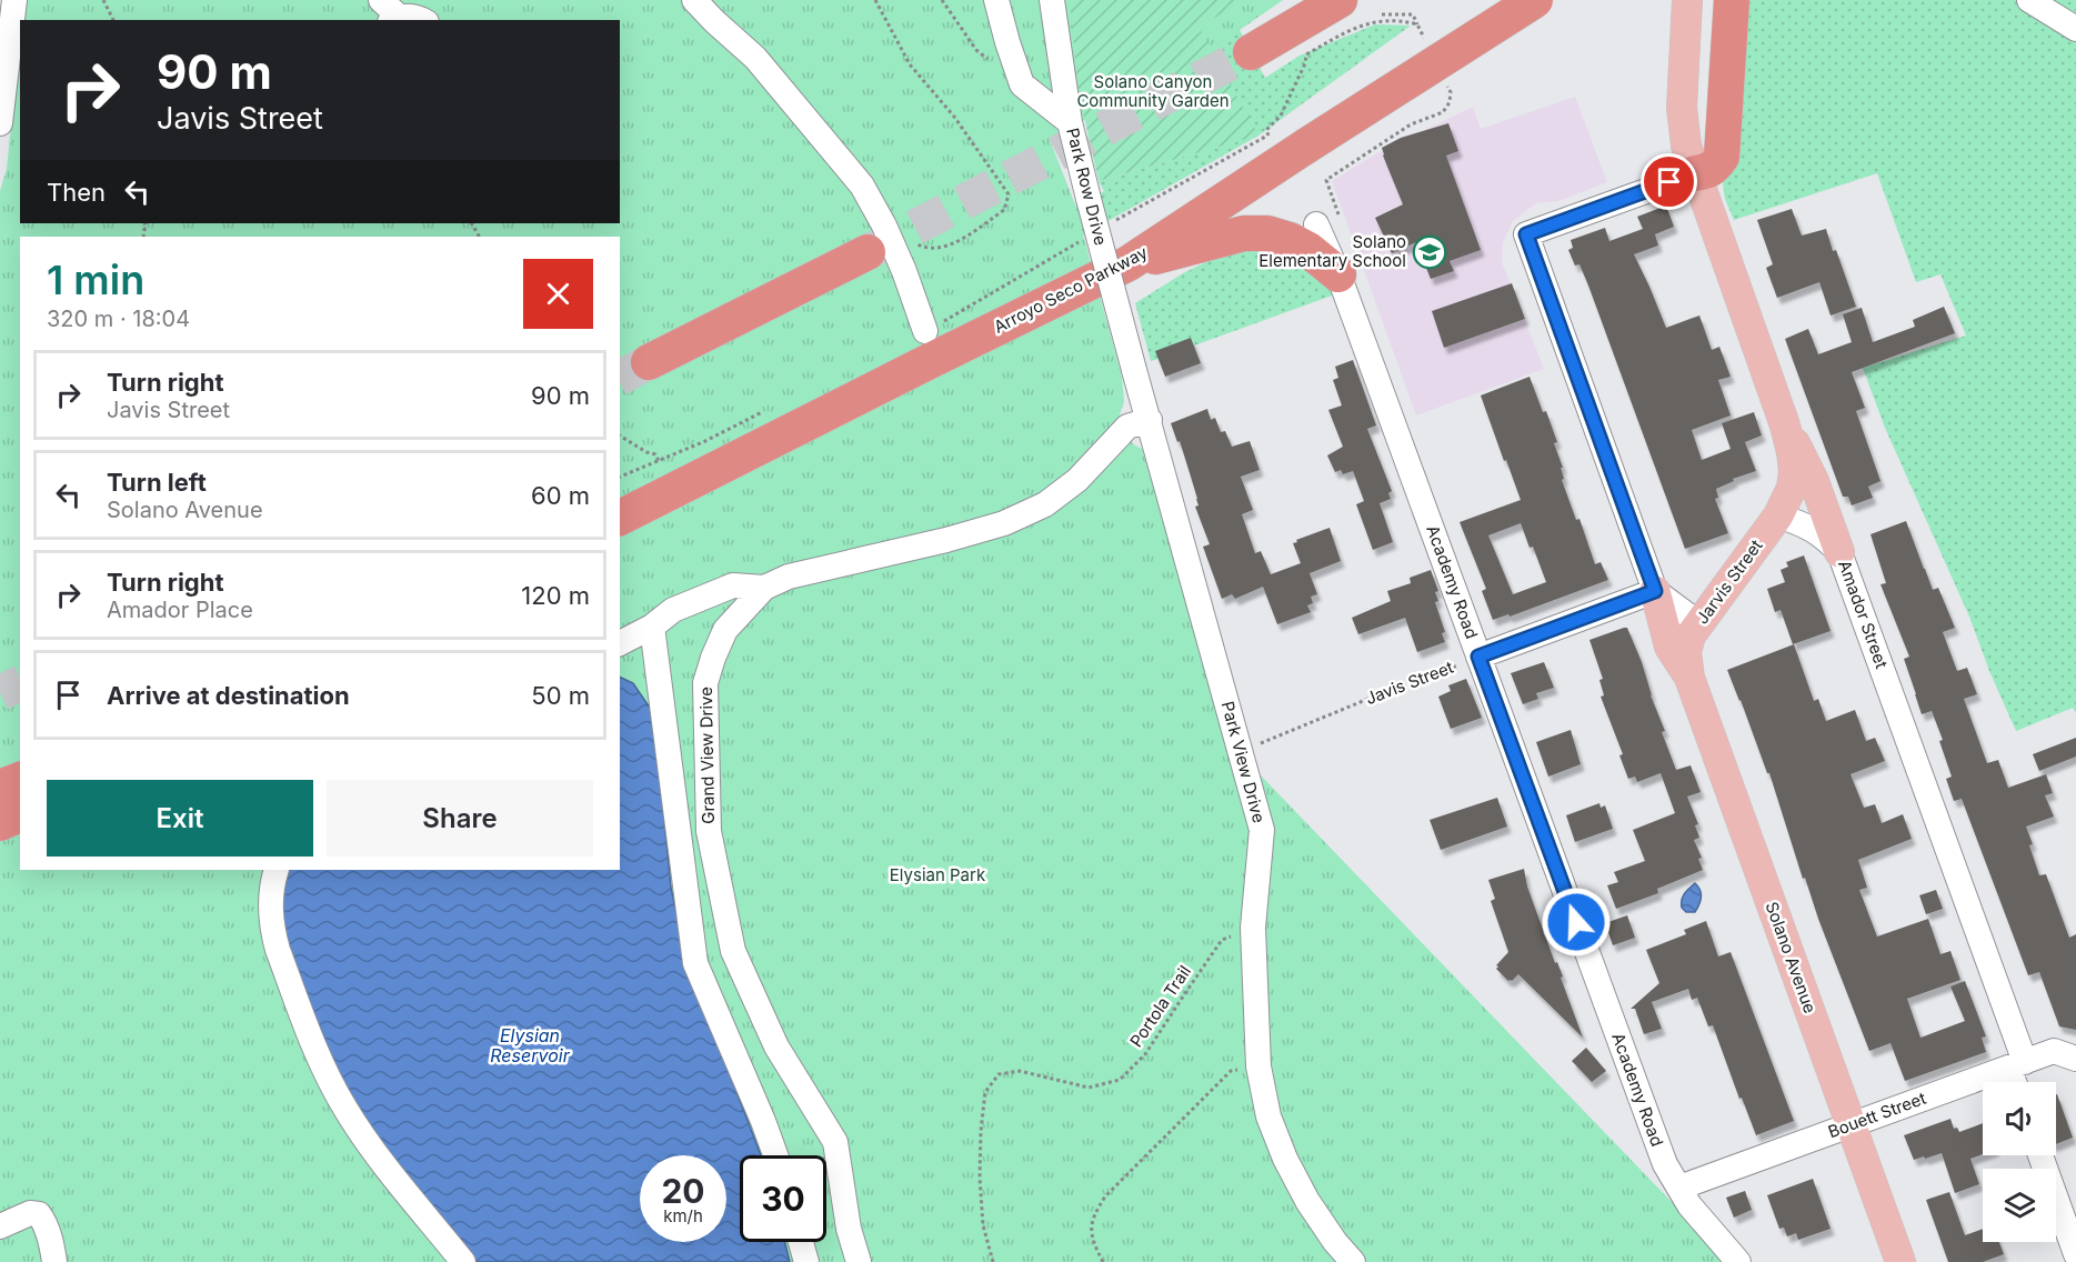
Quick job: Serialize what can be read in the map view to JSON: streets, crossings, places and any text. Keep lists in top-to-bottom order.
{
  "streets": {
    "highway": ["Arroyo Seco Parkway"],
    "main road": ["Jarvis Street", "Solano Avenue"],
    "street": [
      "Park Row Drive",
      "Academy Road",
      "Amador Street",
      "Grand View Drive",
      "Park View Drive",
      "Bouett Street"
    ],
    "path": ["Javis Street", "Portola Trail"]
  },
  "crossings": [
    ["Park Row Drive", "Park View Drive"],
    ["Academy Road", "Javis Street"],
    ["Academy Road", "Bouett Street"],
    ["Jarvis Street", "Amador Street"],
    ["Jarvis Street", "Solano Avenue"],
    ["Amador Street", "Bouett Street"],
    ["Javis Street", "Park View Drive"],
    ["Grand View Drive", "Park View Drive"],
    ["Park View Drive", "Portola Trail"],
    ["Solano Avenue", "Bouett Street"]
  ],
  "water": ["Elysian Reservoir"],
  "parks": ["Solano Canyon Community Garden", "Elysian Park"],
  "places": {
    "school or university": ["Solano Elementary School"]
  },
  "page": {
    "turn": ["90 m", "Javis Street"],
    "then": "Then",
    "heading": ["1 min", "320 m · 18:04"],
    "list": [
      {
        "name": "Turn right",
        "note": "Javis Street",
        "value": "90 m"
      },
      {
        "name": "Turn left",
        "note": "Solano Avenue",
        "value": "60 m"
      },
      {
        "name": "Turn right",
        "note": "Amador Place",
        "value": "120 m"
      },
      {
        "name": "Arrive at destination",
        "value": "50 m"
      }
    ],
    "buttons": ["Exit", "Share"],
    "speed": "20 km/h",
    "limit": "30"
  }
}
